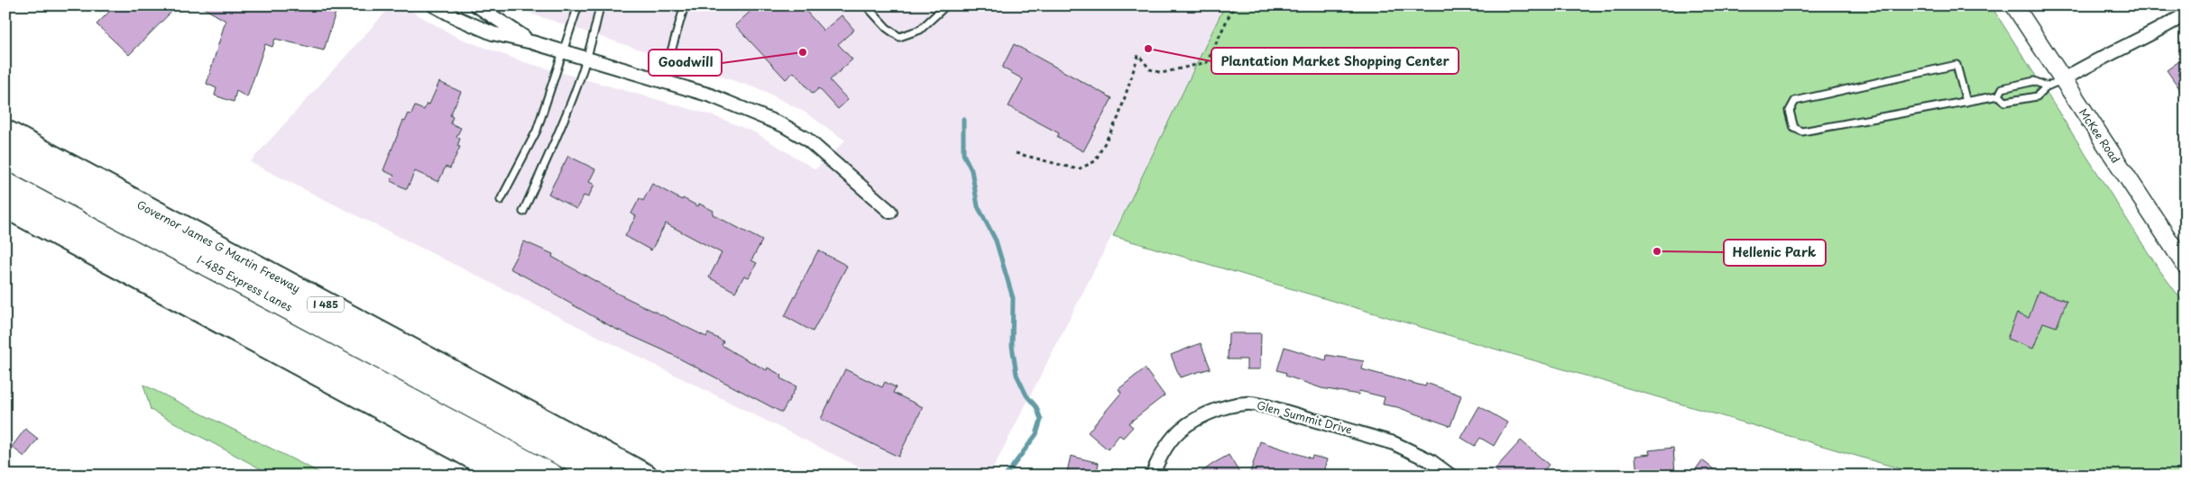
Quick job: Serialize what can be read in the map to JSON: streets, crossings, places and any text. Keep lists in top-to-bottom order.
{
  "streets": {
    "highway": ["Governor James G Martin Freeway", "I-485 Express Lanes", "I 485"],
    "main road": ["McKee Road"],
    "street": ["Glen Summit Drive"]
  },
  "places": ["Plantation Market Shopping Center", "Goodwill", "Hellenic Park"]
}
